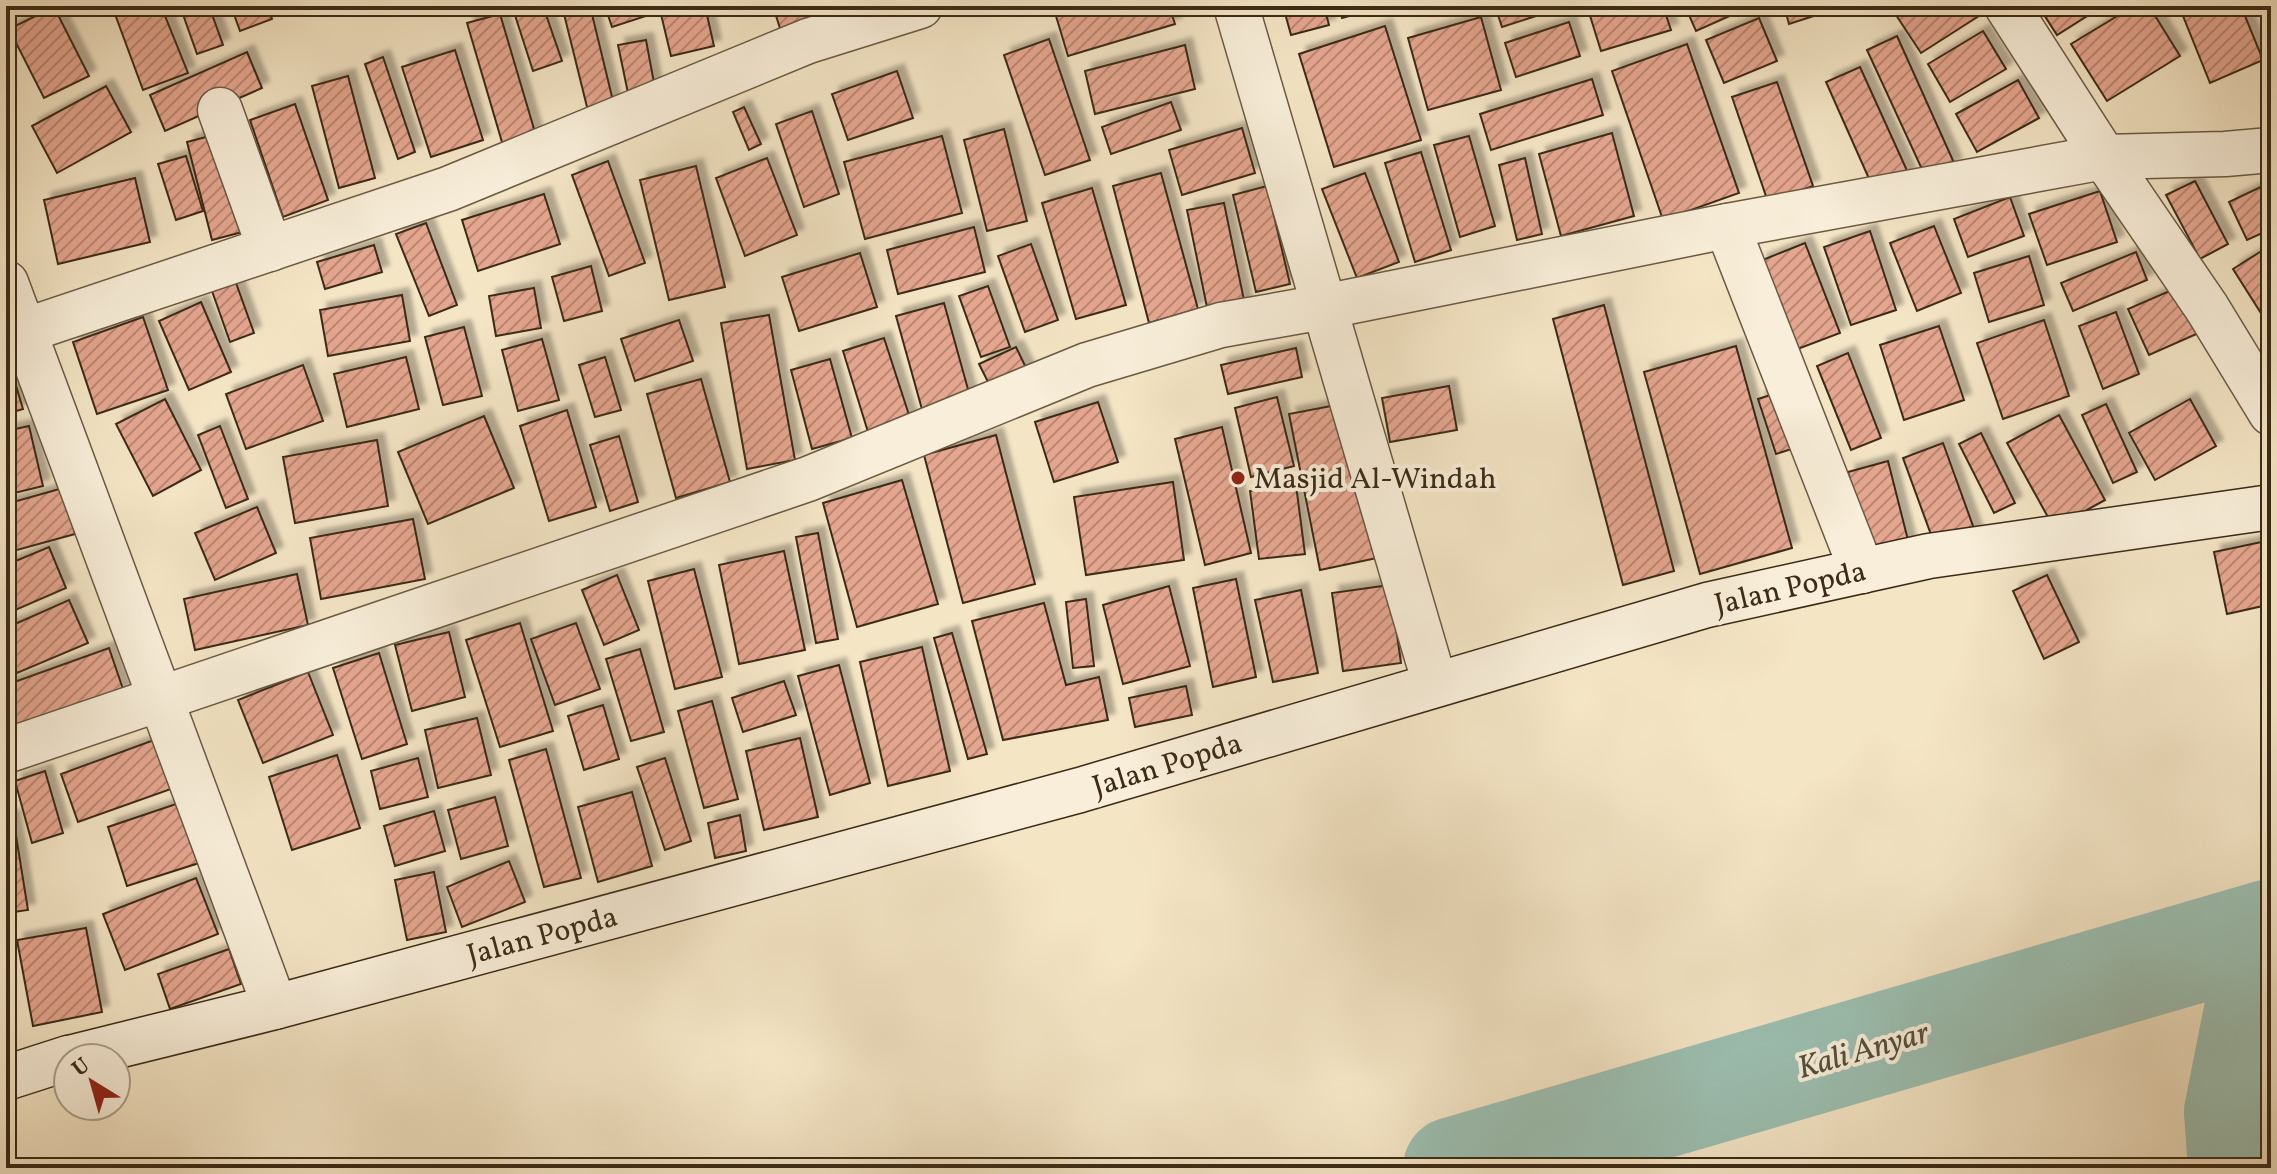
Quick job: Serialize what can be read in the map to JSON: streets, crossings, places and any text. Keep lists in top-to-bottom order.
{
  "streets": {
    "street": ["Jalan Popda"]
  },
  "water": ["Kali Anyar"],
  "places": ["Masjid Al-Windah"],
  "north": "top left"
}
